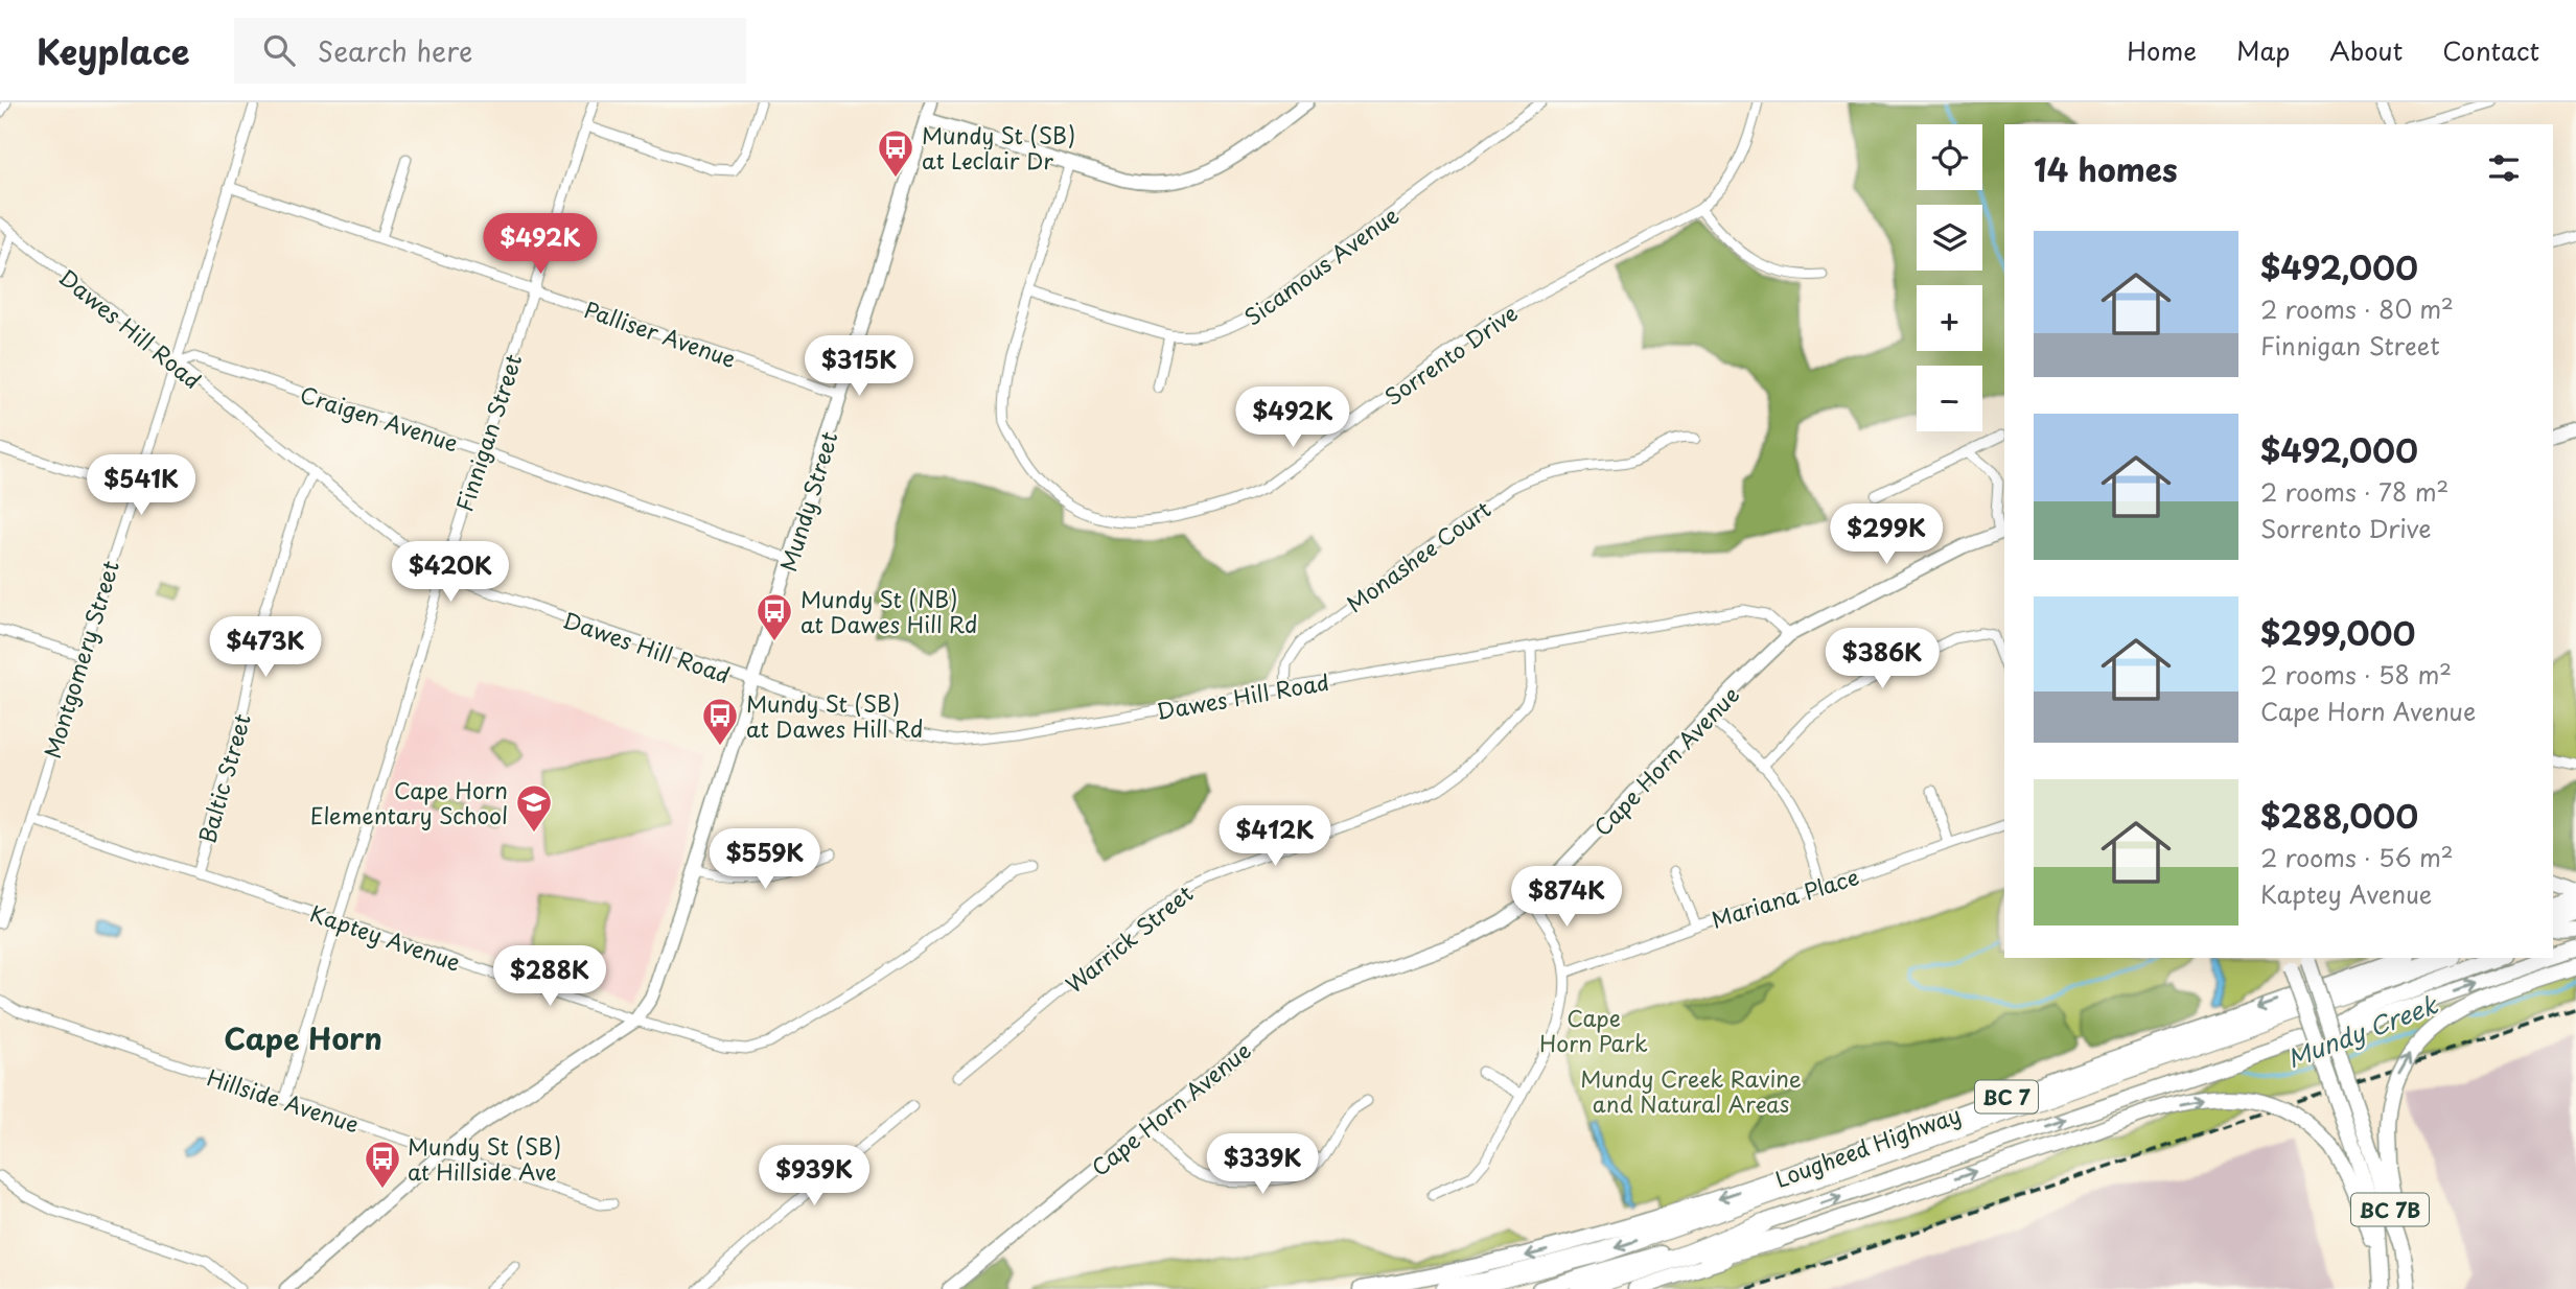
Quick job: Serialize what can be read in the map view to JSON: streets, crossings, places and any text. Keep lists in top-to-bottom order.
{
  "streets": {
    "main road": ["BC 7", "Lougheed Highway", "BC 7B"],
    "street": [
      "Sicamous Avenue",
      "Dawes Hill Road",
      "Palliser Avenue",
      "Sorrento Drive",
      "Craigen Avenue",
      "Finnigan Street",
      "Mundy Street",
      "Monashee Court",
      "Montgomery Street",
      "Cape Horn Avenue",
      "Baltic Street",
      "Mariana Place",
      "Kaptey Avenue",
      "Warrick Street",
      "Hillside Avenue"
    ]
  },
  "crossings": [
    ["Sicamous Avenue", "Sorrento Drive"],
    ["Dawes Hill Road", "Craigen Avenue"],
    ["Dawes Hill Road", "Finnigan Street"],
    ["Dawes Hill Road", "Mundy Street"],
    ["Dawes Hill Road", "Monashee Court"],
    ["Dawes Hill Road", "Montgomery Street"],
    ["Dawes Hill Road", "Cape Horn Avenue"],
    ["Dawes Hill Road", "Baltic Street"],
    ["Dawes Hill Road", "Warrick Street"],
    ["Palliser Avenue", "Finnigan Street"],
    ["Palliser Avenue", "Mundy Street"],
    ["Palliser Avenue", "Montgomery Street"],
    ["Craigen Avenue", "Finnigan Street"],
    ["Craigen Avenue", "Mundy Street"],
    ["Craigen Avenue", "Montgomery Street"],
    ["Finnigan Street", "Kaptey Avenue"],
    ["Finnigan Street", "Hillside Avenue"],
    ["Mundy Street", "Kaptey Avenue"],
    ["Mundy Street", "Hillside Avenue"],
    ["Montgomery Street", "Kaptey Avenue"],
    ["Baltic Street", "Kaptey Avenue"]
  ],
  "districts": ["Cape Horn"],
  "water": ["Mundy Creek"],
  "parks": ["Cape Horn Park", "Mundy Creek Ravine and Natural Areas"],
  "places": {
    "bus stop": [
      "Mundy St (SB) at Leclair Dr",
      "Mundy St (NB) at Dawes Hill Rd",
      "Mundy St (SB) at Dawes Hill Rd",
      "Mundy St (SB) at Hillside Ave"
    ],
    "school or university": ["Cape Horn Elementary School"]
  },
  "page": {
    "header": "Keyplace",
    "search": "Search here",
    "nav": [
      "Home",
      "Map",
      "About",
      "Contact"
    ],
    "map_buttons": ["+", "−"],
    "heading": "14 homes",
    "list": [
      {
        "name": "$492,000",
        "note": "2 rooms · 80 m² · Finnigan Street"
      },
      {
        "name": "$492,000",
        "note": "2 rooms · 78 m² · Sorrento Drive"
      },
      {
        "name": "$299,000",
        "note": "2 rooms · 58 m² · Cape Horn Avenue"
      },
      {
        "name": "$288,000",
        "note": "2 rooms · 56 m² · Kaptey Avenue"
      }
    ],
    "price": [
      "$492K",
      "$315K",
      "$492K",
      "$541K",
      "$299K",
      "$420K",
      "$473K",
      "$386K",
      "$412K",
      "$559K",
      "$874K",
      "$288K",
      "$339K",
      "$939K"
    ]
  }
}
